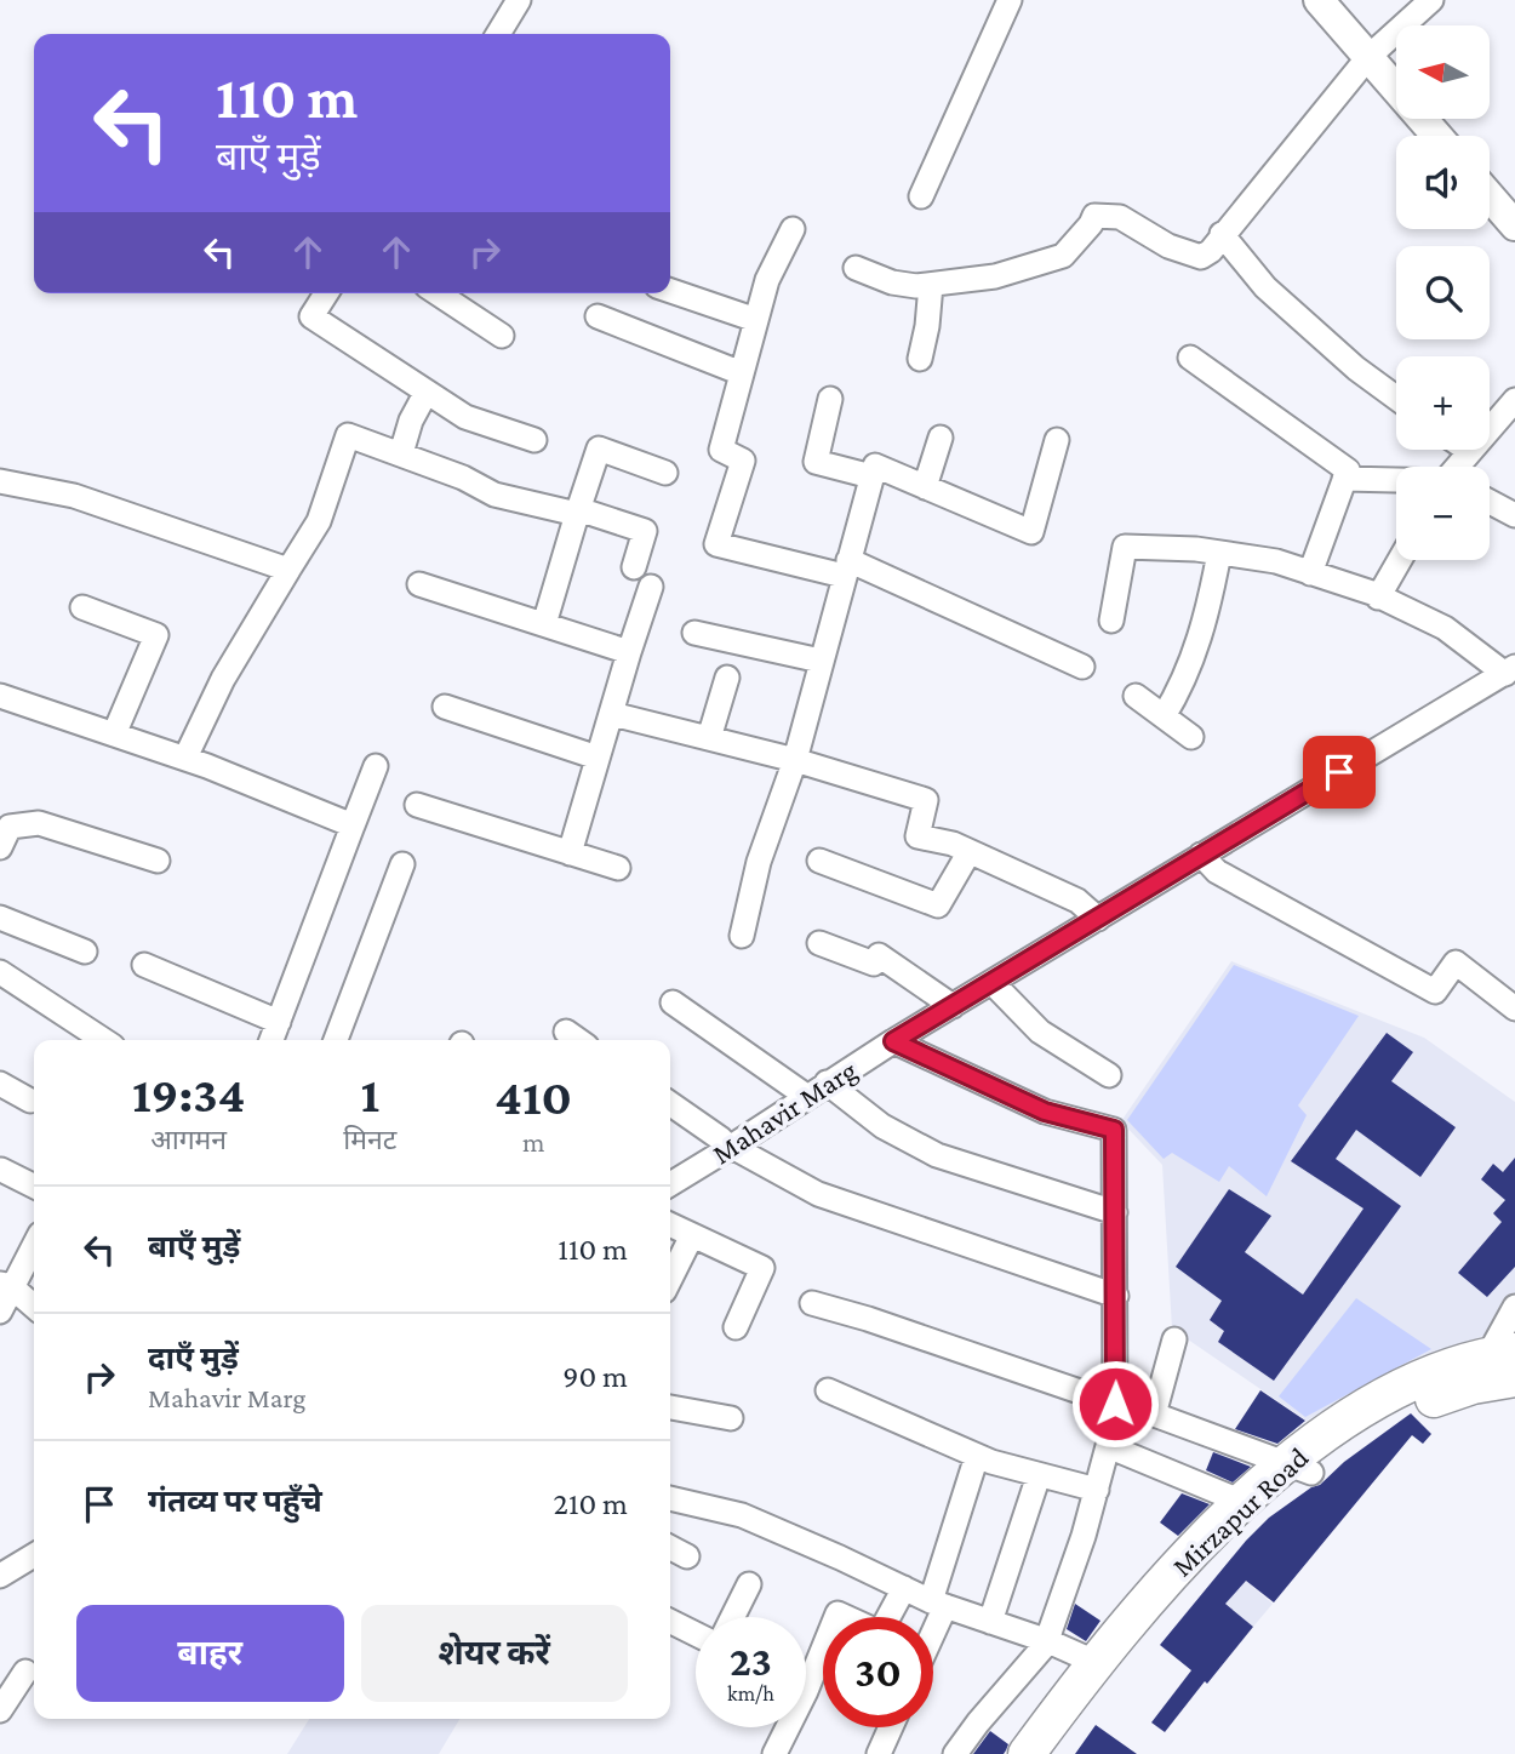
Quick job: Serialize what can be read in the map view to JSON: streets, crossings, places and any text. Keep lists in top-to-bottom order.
{
  "streets": {
    "highway": ["Mirzapur Road"],
    "street": ["Mahavir Marg"]
  },
  "north": "left",
  "page": {
    "map_buttons": ["+", "−"],
    "turn": ["110 m", "बाएँ मुड़ें"],
    "eta": [
      "19:34",
      "आगमन",
      "1",
      "मिनट",
      "410",
      "m"
    ],
    "list": [
      {
        "name": "बाएँ मुड़ें",
        "value": "110 m"
      },
      {
        "name": "दाएँ मुड़ें",
        "note": "Mahavir Marg",
        "value": "90 m"
      },
      {
        "name": "गंतव्य पर पहुँचे",
        "value": "210 m"
      }
    ],
    "buttons": ["बाहर", "शेयर करें"],
    "speed": "23 km/h",
    "limit": "30"
  }
}
